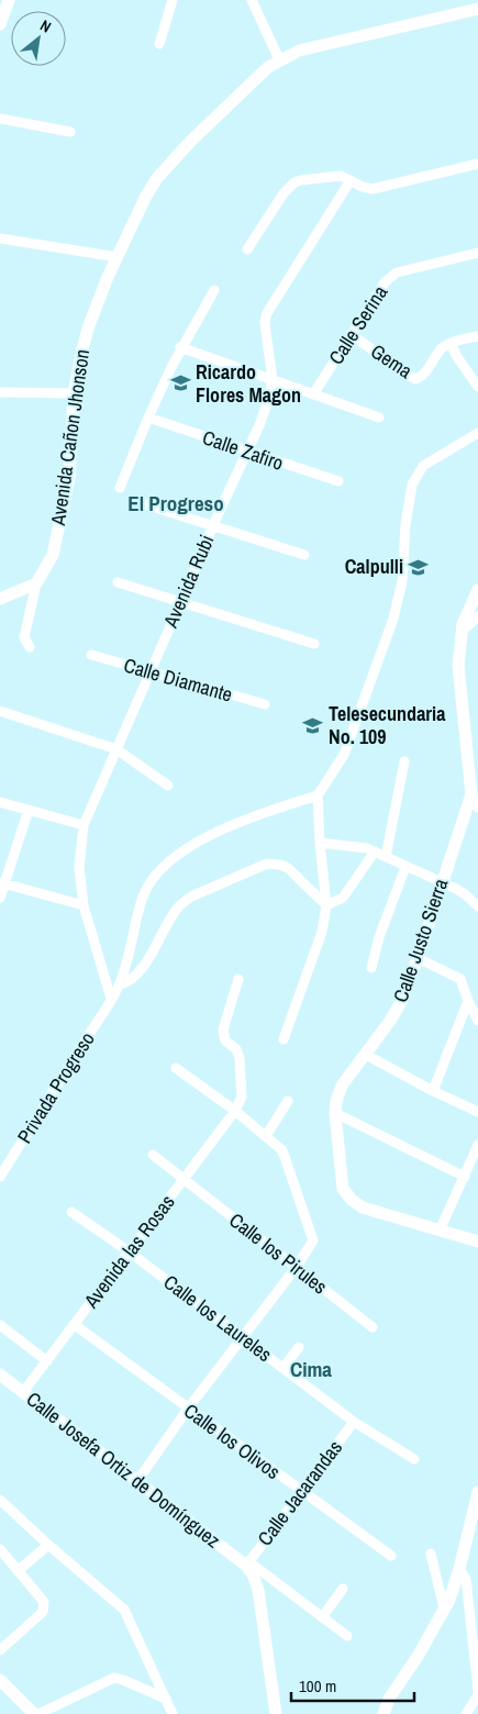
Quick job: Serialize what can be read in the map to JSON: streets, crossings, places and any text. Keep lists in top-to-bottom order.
{
  "streets": {
    "main road": ["Avenida Cañon Jhonson", "Calle Justo Sierra", "Calle Josefa Ortiz de Domínguez"],
    "street": [
      "Calle Serina",
      "Gema",
      "Calle Zafiro",
      "Avenida Rubi",
      "Calle Diamante",
      "Privada Progreso",
      "Avenida las Rosas",
      "Calle los Pirules",
      "Calle los Laureles",
      "Calle los Olivos",
      "Calle Jacarandas"
    ]
  },
  "crossings": [
    ["Calle Serina", "Gema"],
    ["Calle Zafiro", "Avenida Rubi"],
    ["Avenida Rubi", "Calle Diamante"],
    ["Avenida Rubi", "Privada Progreso"],
    ["Avenida las Rosas", "Calle los Pirules"],
    ["Avenida las Rosas", "Calle los Laureles"],
    ["Avenida las Rosas", "Calle los Olivos"],
    ["Avenida las Rosas", "Calle Josefa Ortiz de Domínguez"],
    ["Calle los Laureles", "Calle Jacarandas"],
    ["Calle los Olivos", "Calle Jacarandas"],
    ["Calle Josefa Ortiz de Domínguez", "Calle Jacarandas"]
  ],
  "districts": ["El Progreso", "Cima"],
  "places": {
    "school or university": ["Ricardo Flores Magon", "Calpulli", "Telesecundaria No. 109"]
  },
  "scale_bar": "100 m",
  "north": "top right"
}
